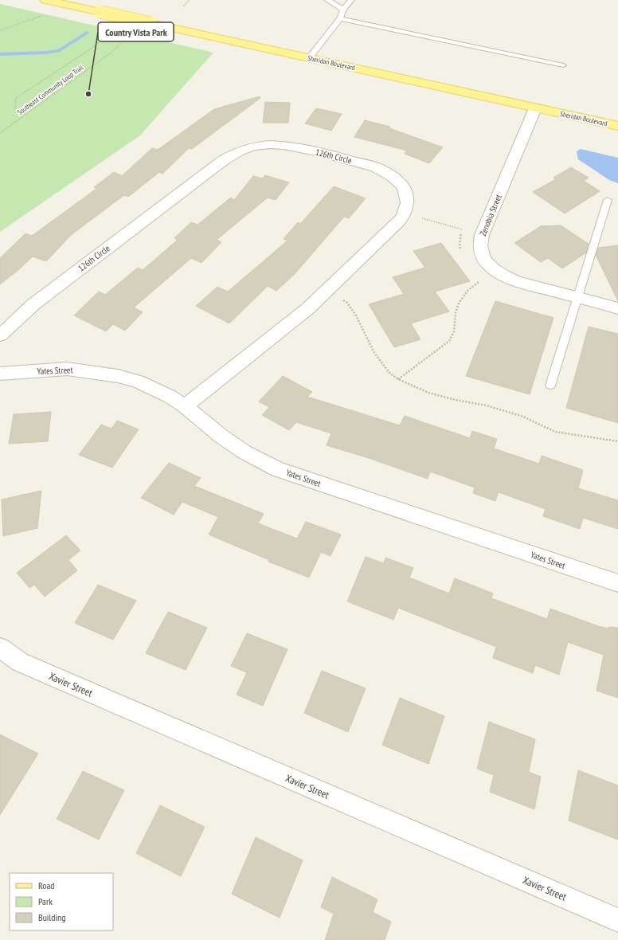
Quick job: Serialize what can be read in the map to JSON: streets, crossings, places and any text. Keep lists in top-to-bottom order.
{
  "streets": {
    "main road": ["Sheridan Boulevard"],
    "street": [
      "126th Circle",
      "Zenobia Street",
      "Yates Street",
      "Xavier Street"
    ],
    "path": ["Southeast Community Loop Trail"]
  },
  "crossings": [
    ["Sheridan Boulevard", "Zenobia Street"]
  ],
  "places": ["Country Vista Park"],
  "legend": ["Road", "Park", "Building"]
}
